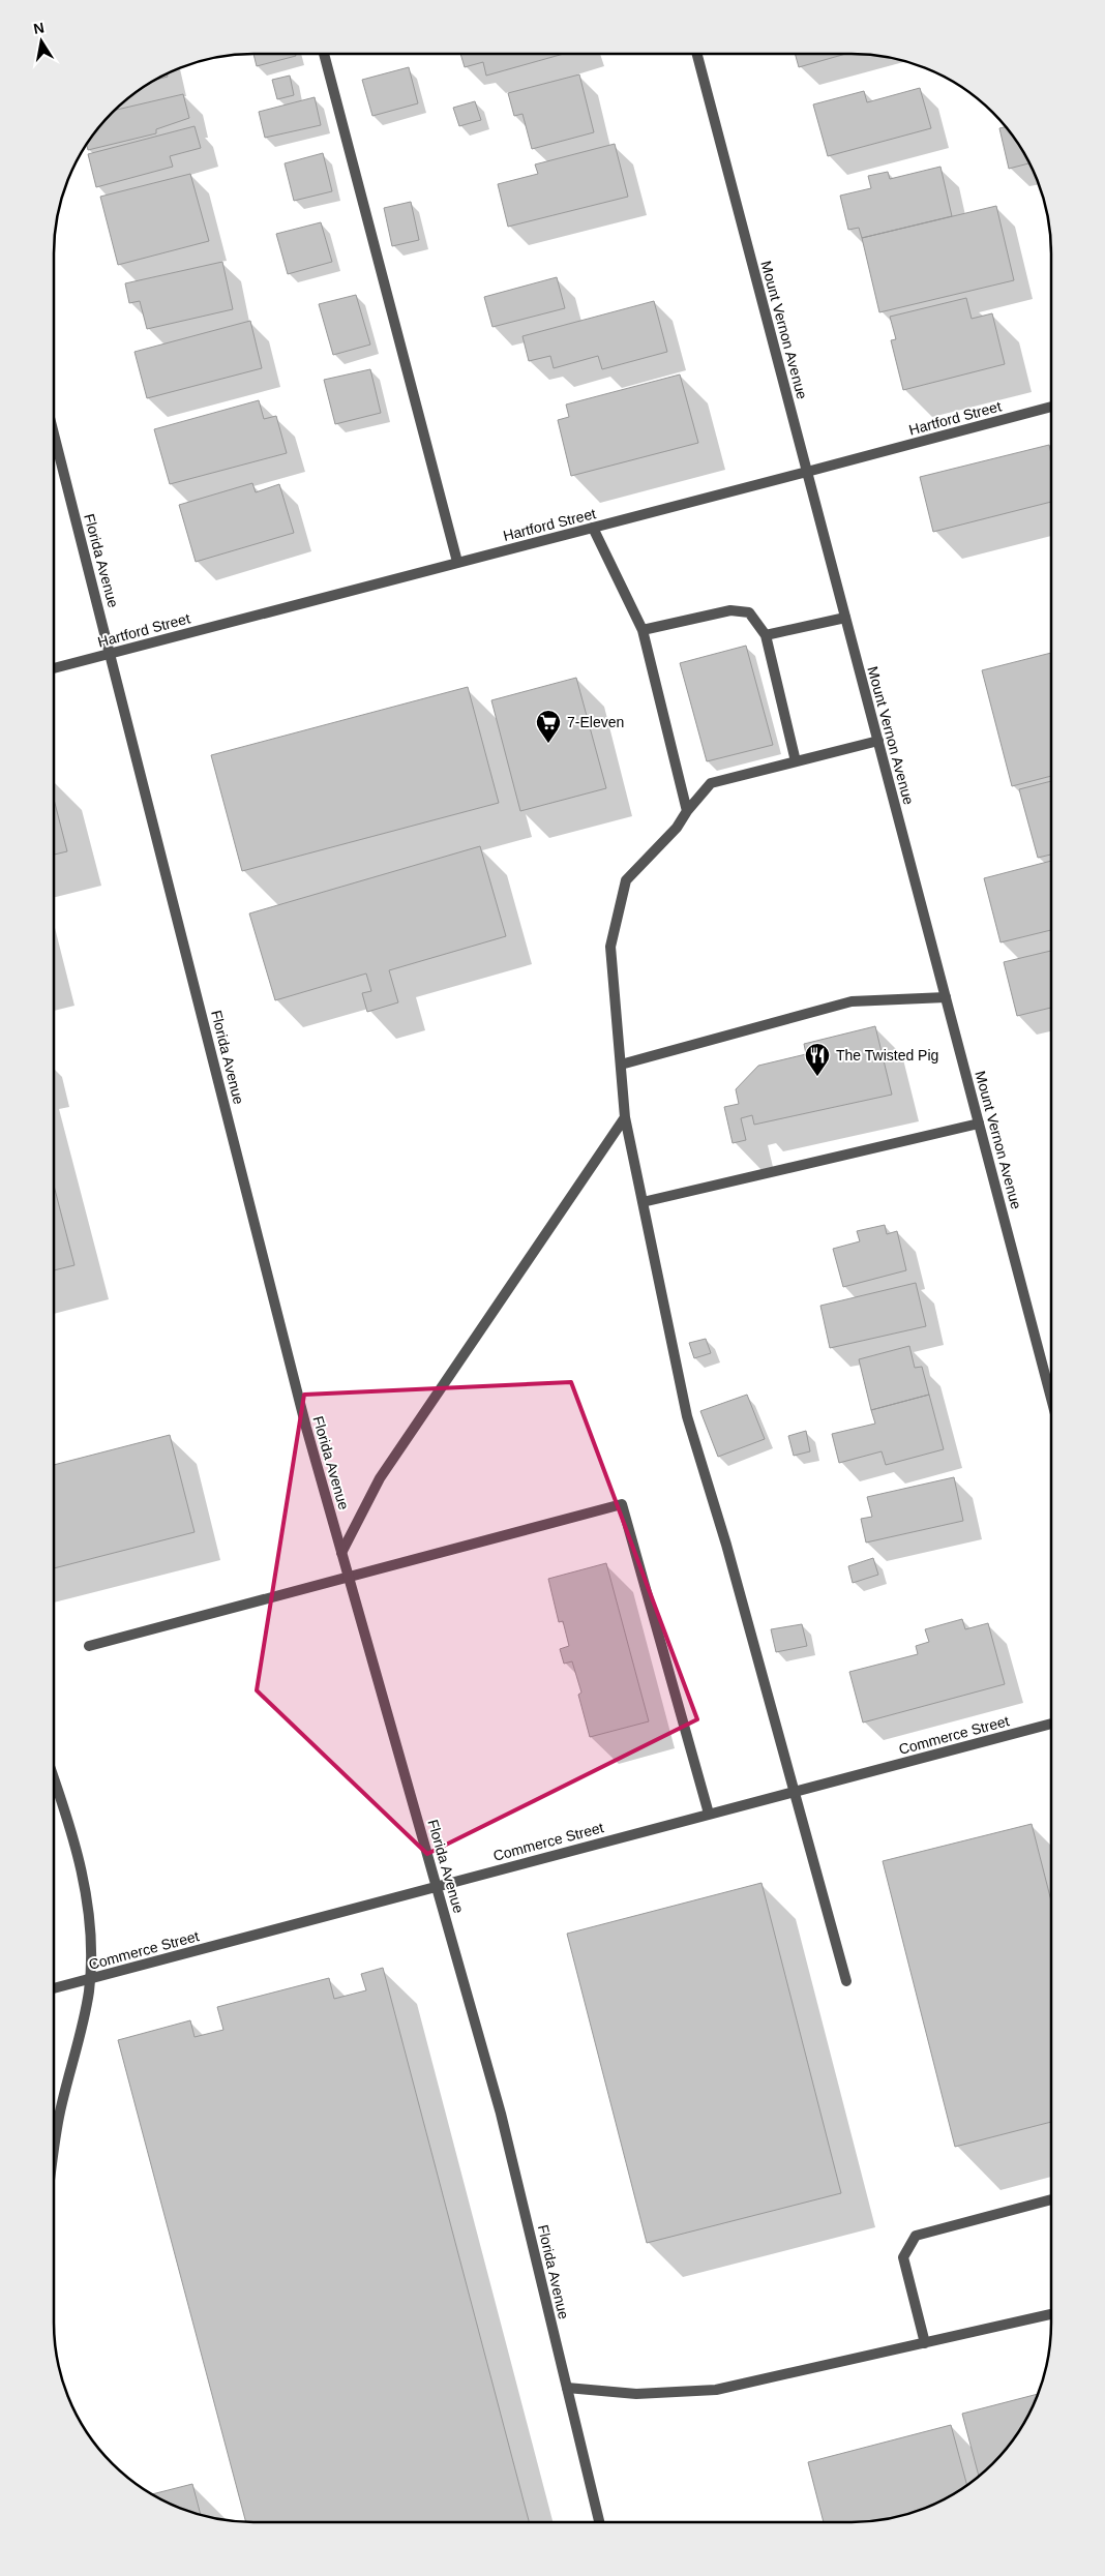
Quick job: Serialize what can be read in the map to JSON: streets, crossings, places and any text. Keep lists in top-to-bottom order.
{
  "streets": {
    "street": [
      "Mount Vernon Avenue",
      "Hartford Street",
      "Florida Avenue",
      "Commerce Street"
    ]
  },
  "crossings": [
    ["Mount Vernon Avenue", "Hartford Street"],
    ["Hartford Street", "Florida Avenue"],
    ["Florida Avenue", "Commerce Street"]
  ],
  "places": {
    "supermarket": ["7-Eleven"],
    "restaurant": ["The Twisted Pig"]
  },
  "north": "top"
}
